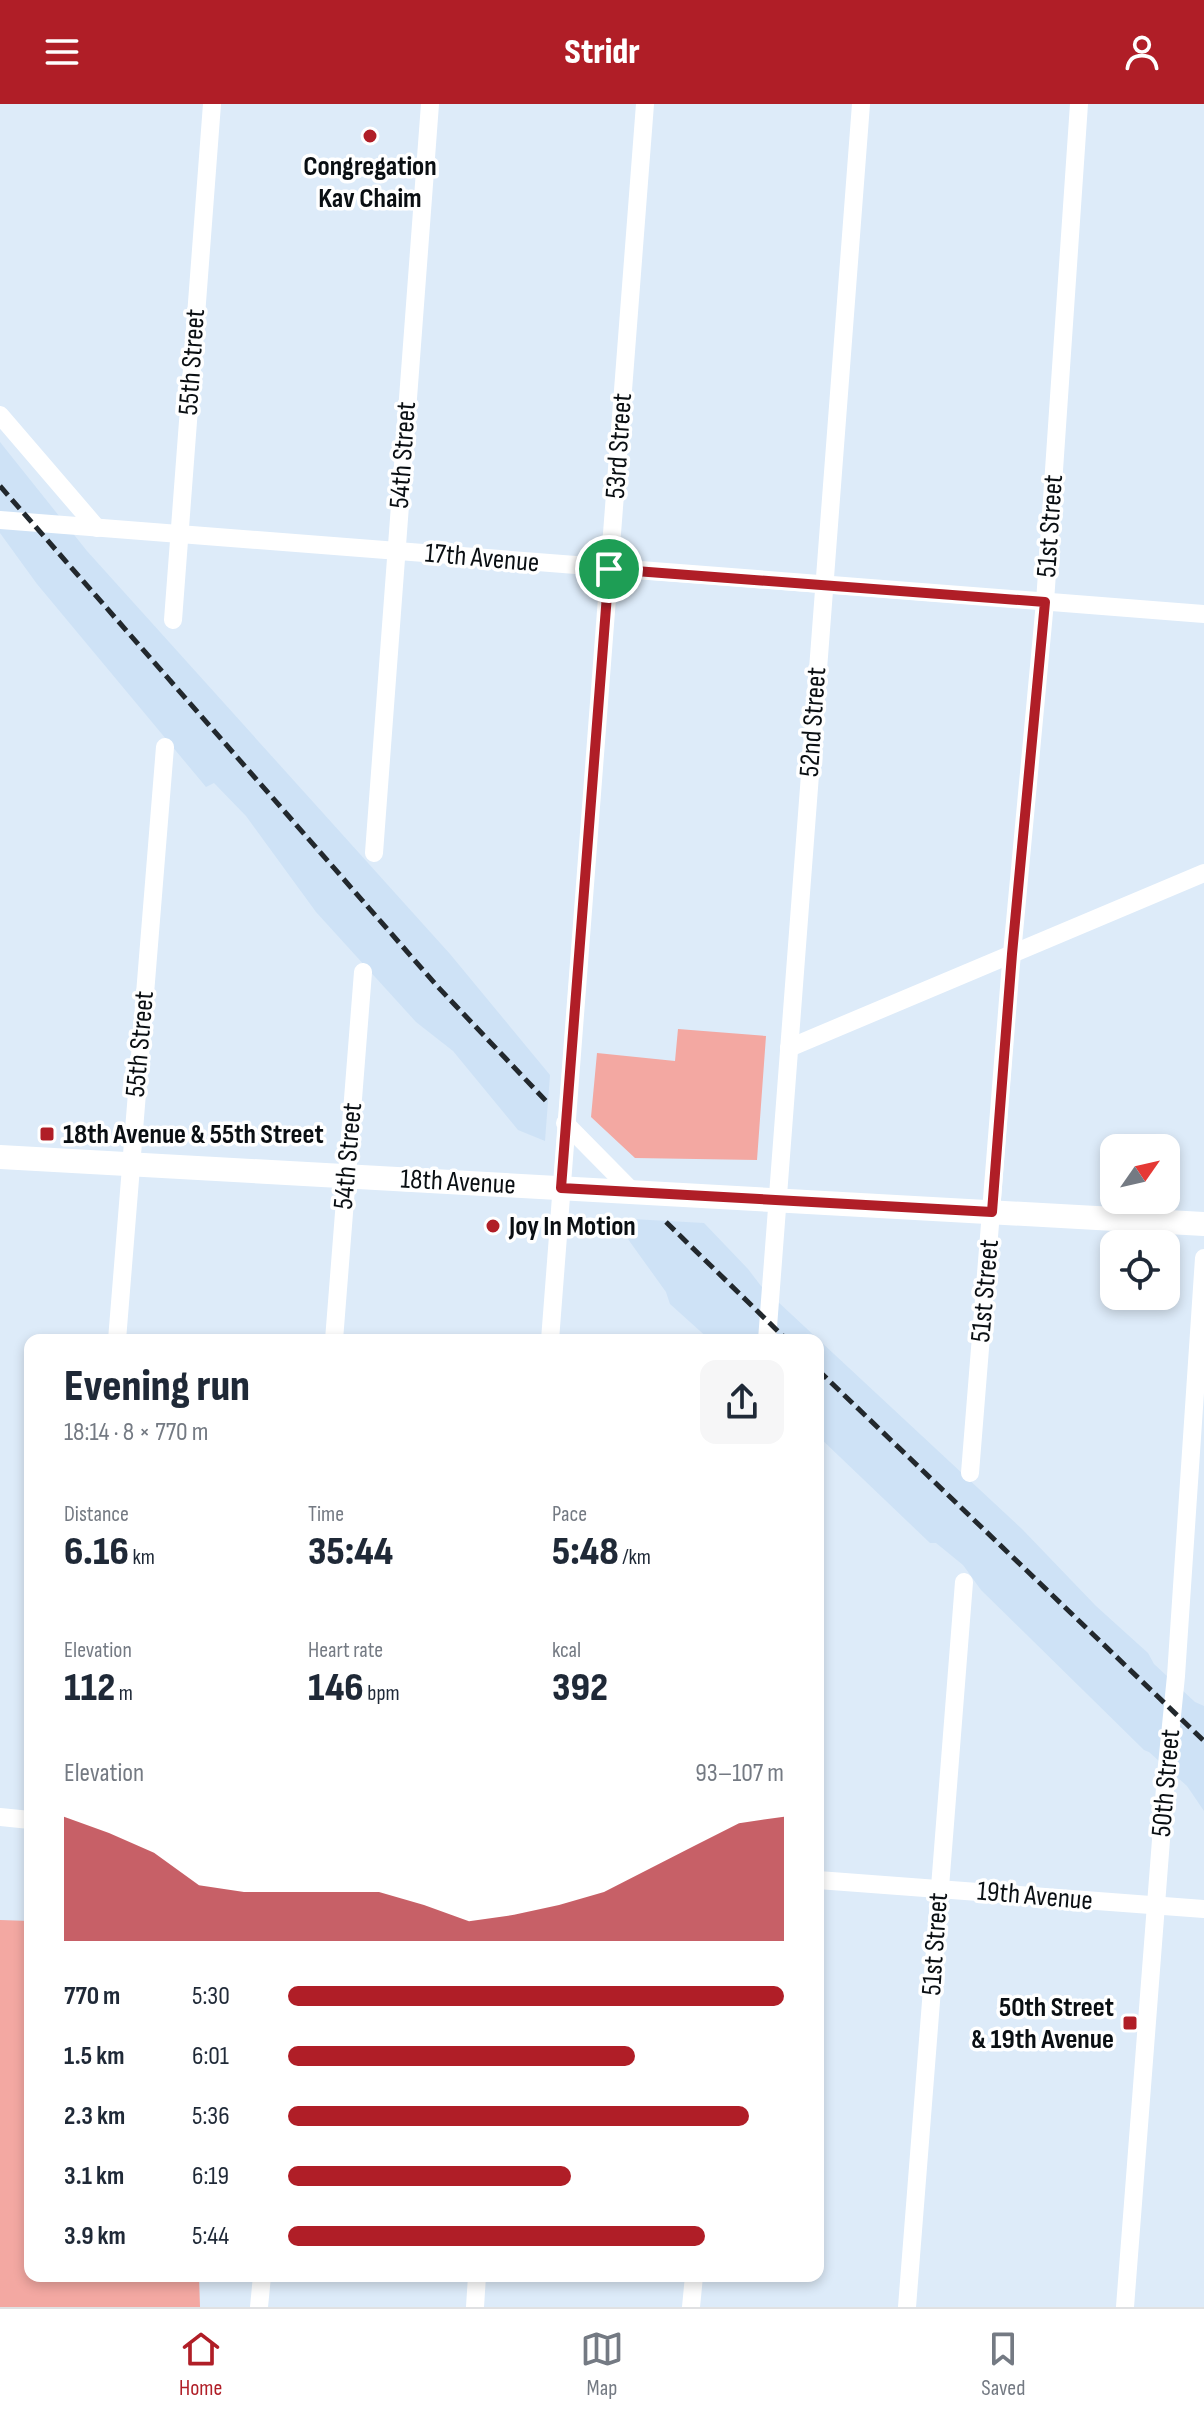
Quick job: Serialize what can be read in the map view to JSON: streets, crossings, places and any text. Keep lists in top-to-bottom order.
{
  "streets": {
    "street": [
      "55th Street",
      "53rd Street",
      "54th Street",
      "51st Street",
      "17th Avenue",
      "52nd Street",
      "18th Avenue",
      "50th Street",
      "19th Avenue"
    ]
  },
  "crossings": [
    ["55th Street", "17th Avenue"],
    ["55th Street", "18th Avenue"],
    ["53rd Street", "17th Avenue"],
    ["53rd Street", "18th Avenue"],
    ["54th Street", "17th Avenue"],
    ["54th Street", "18th Avenue"],
    ["51st Street", "17th Avenue"],
    ["51st Street", "18th Avenue"],
    ["51st Street", "19th Avenue"],
    ["17th Avenue", "52nd Street"],
    ["52nd Street", "18th Avenue"],
    ["50th Street", "19th Avenue"]
  ],
  "places": {
    "other": ["Congregation Kav Chaim", "Joy In Motion"],
    "transit": ["18th Avenue & 55th Street", "50th Street & 19th Avenue"]
  },
  "north": "top right",
  "page": {
    "header": "Stridr",
    "heading": ["Evening run", "18:14 · 8 × 770 m"],
    "stats": [
      ["Distance", "6.16 km"],
      ["Time", "35:44"],
      ["Pace", "5:48 /km"],
      ["Elevation", "112 m"],
      ["Heart rate", "146 bpm"],
      ["kcal", "392"]
    ],
    "chart": ["Elevation", "93–107 m"],
    "list": [
      {
        "name": "770 m",
        "note": "5:30"
      },
      {
        "name": "1.5 km",
        "note": "6:01"
      },
      {
        "name": "2.3 km",
        "note": "5:36"
      },
      {
        "name": "3.1 km",
        "note": "6:19"
      },
      {
        "name": "3.9 km",
        "note": "5:44"
      }
    ],
    "tabs": ["Home", "Map", "Saved"]
  }
}
